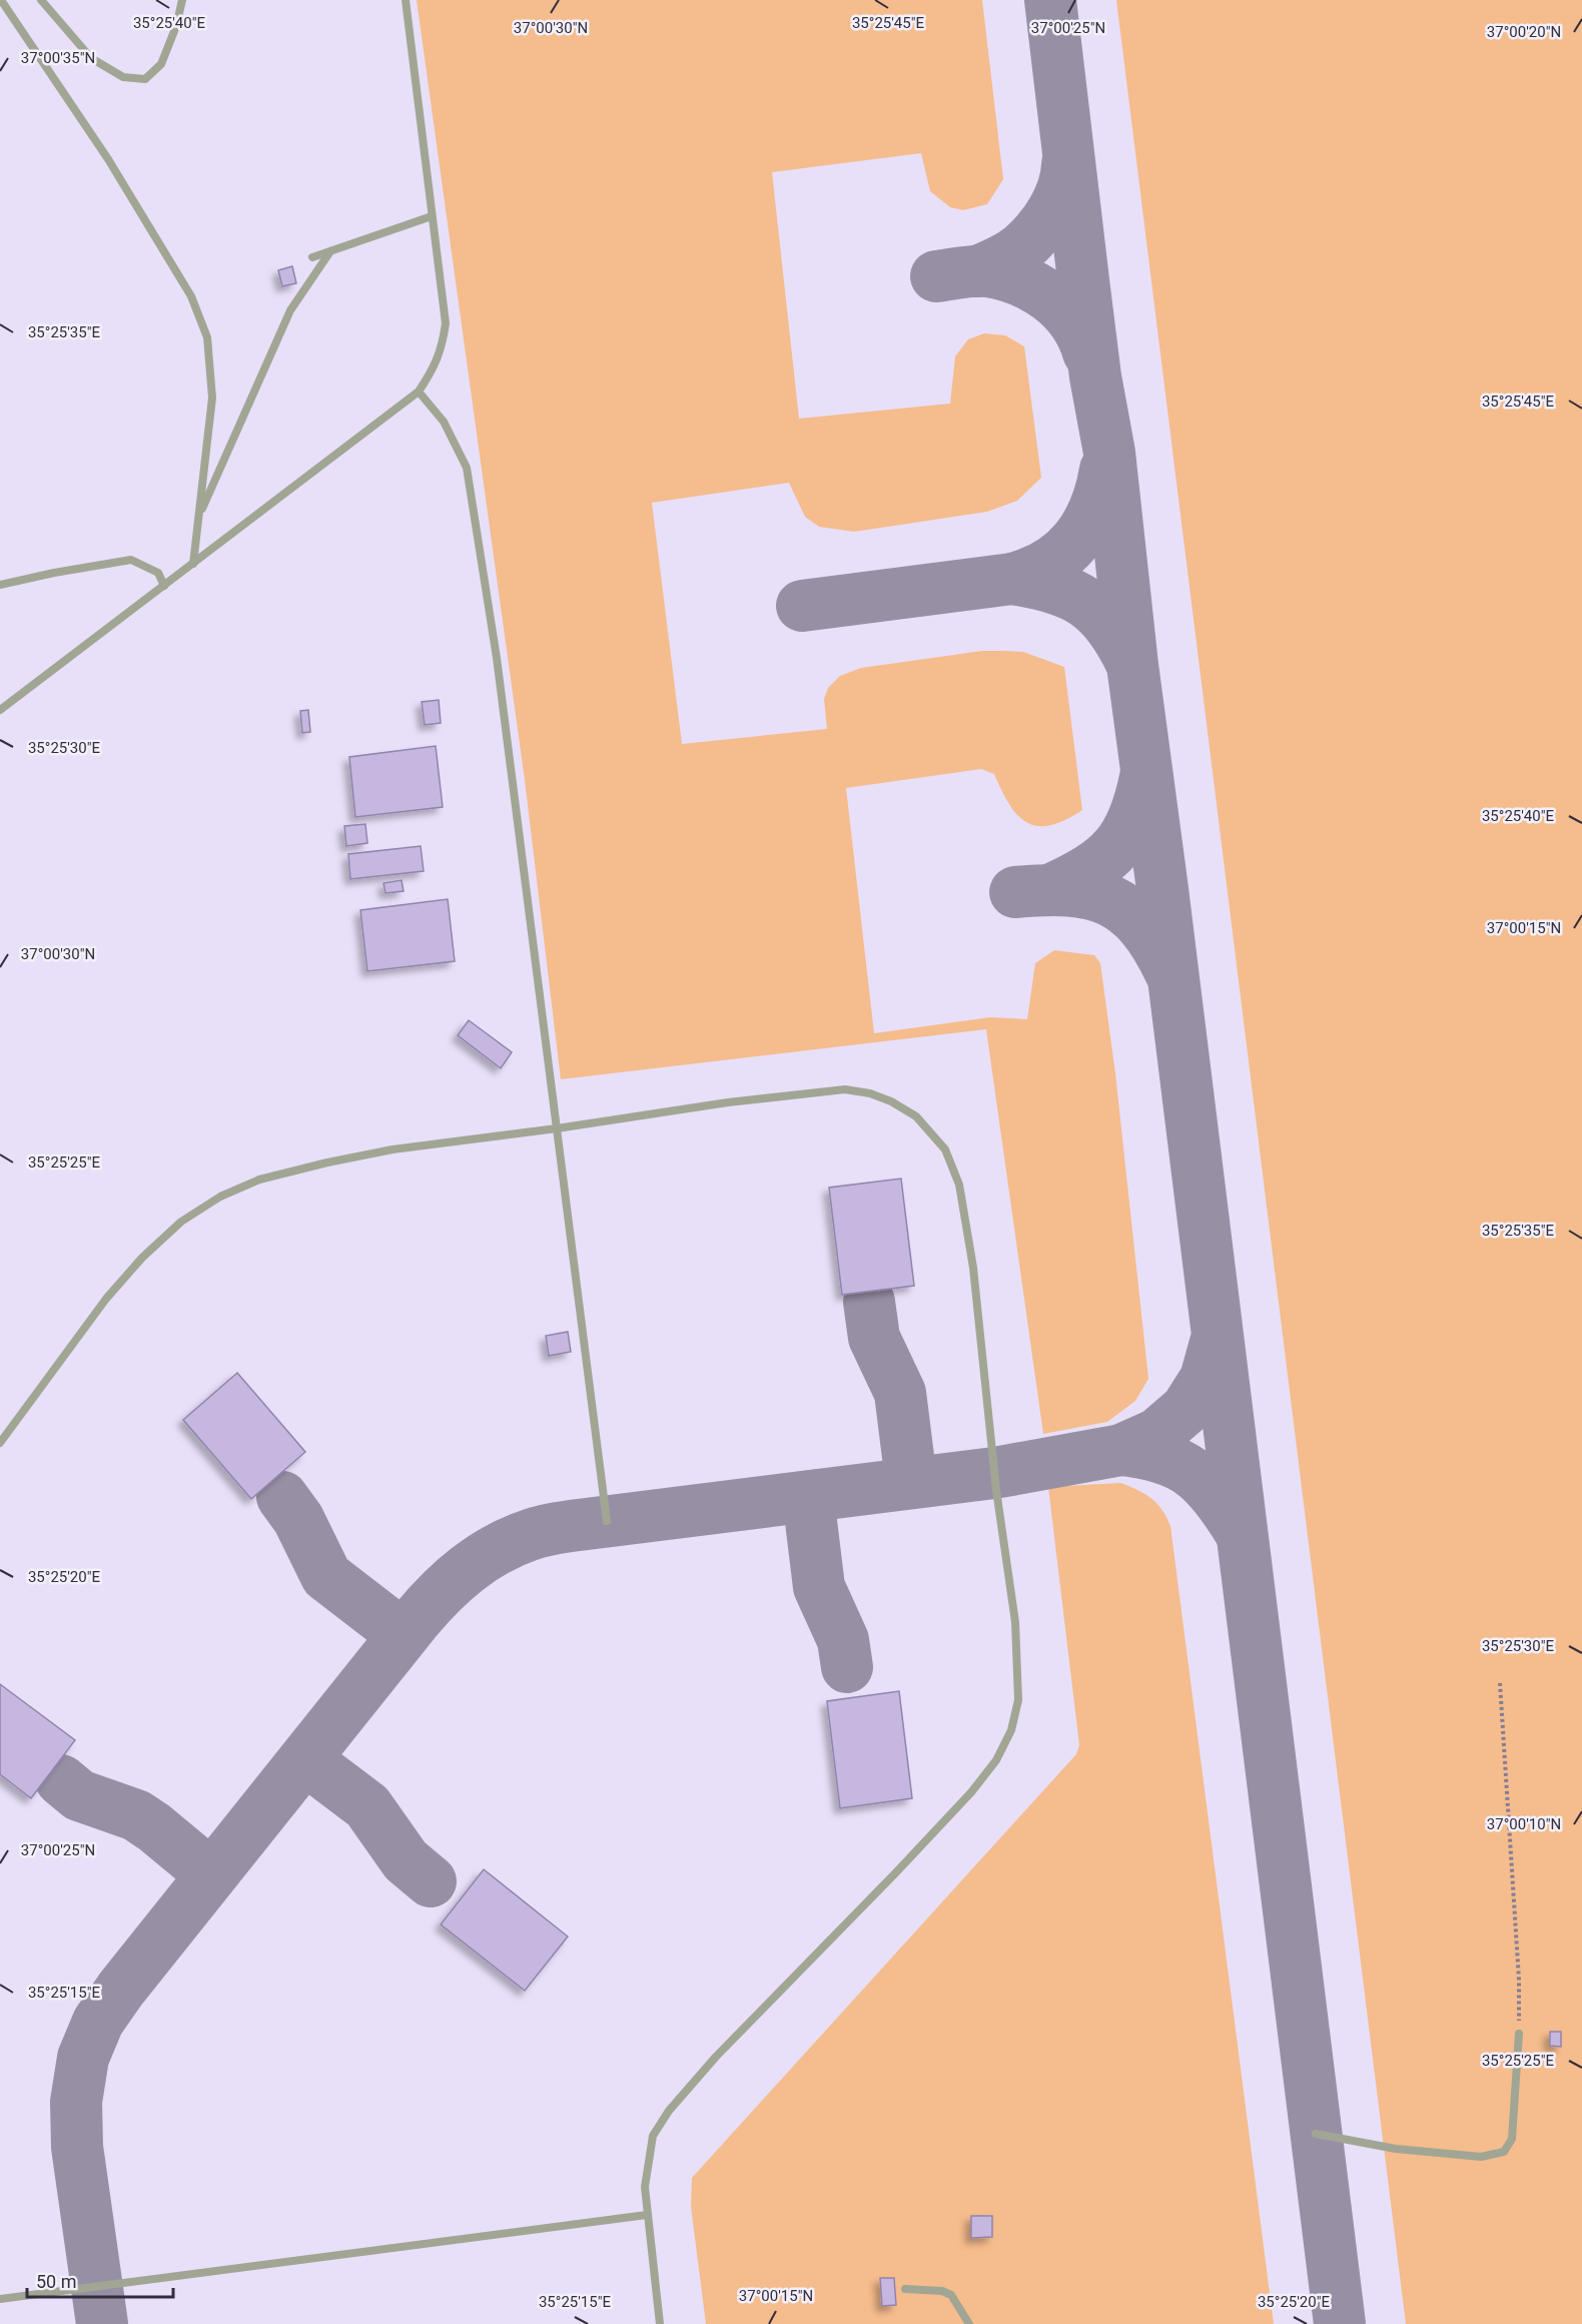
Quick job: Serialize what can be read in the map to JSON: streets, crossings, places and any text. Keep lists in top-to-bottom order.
{
  "scale_bar": "50 m",
  "coordinates": [
    "35°25'40\"E",
    "35°25'45\"E",
    "37°00'30\"N",
    "37°00'25\"N",
    "37°00'20\"N",
    "37°00'35\"N",
    "35°25'35\"E",
    "35°25'30\"E",
    "37°00'15\"N",
    "35°25'25\"E",
    "35°25'20\"E",
    "37°00'10\"N",
    "35°25'15\"E"
  ]
}
